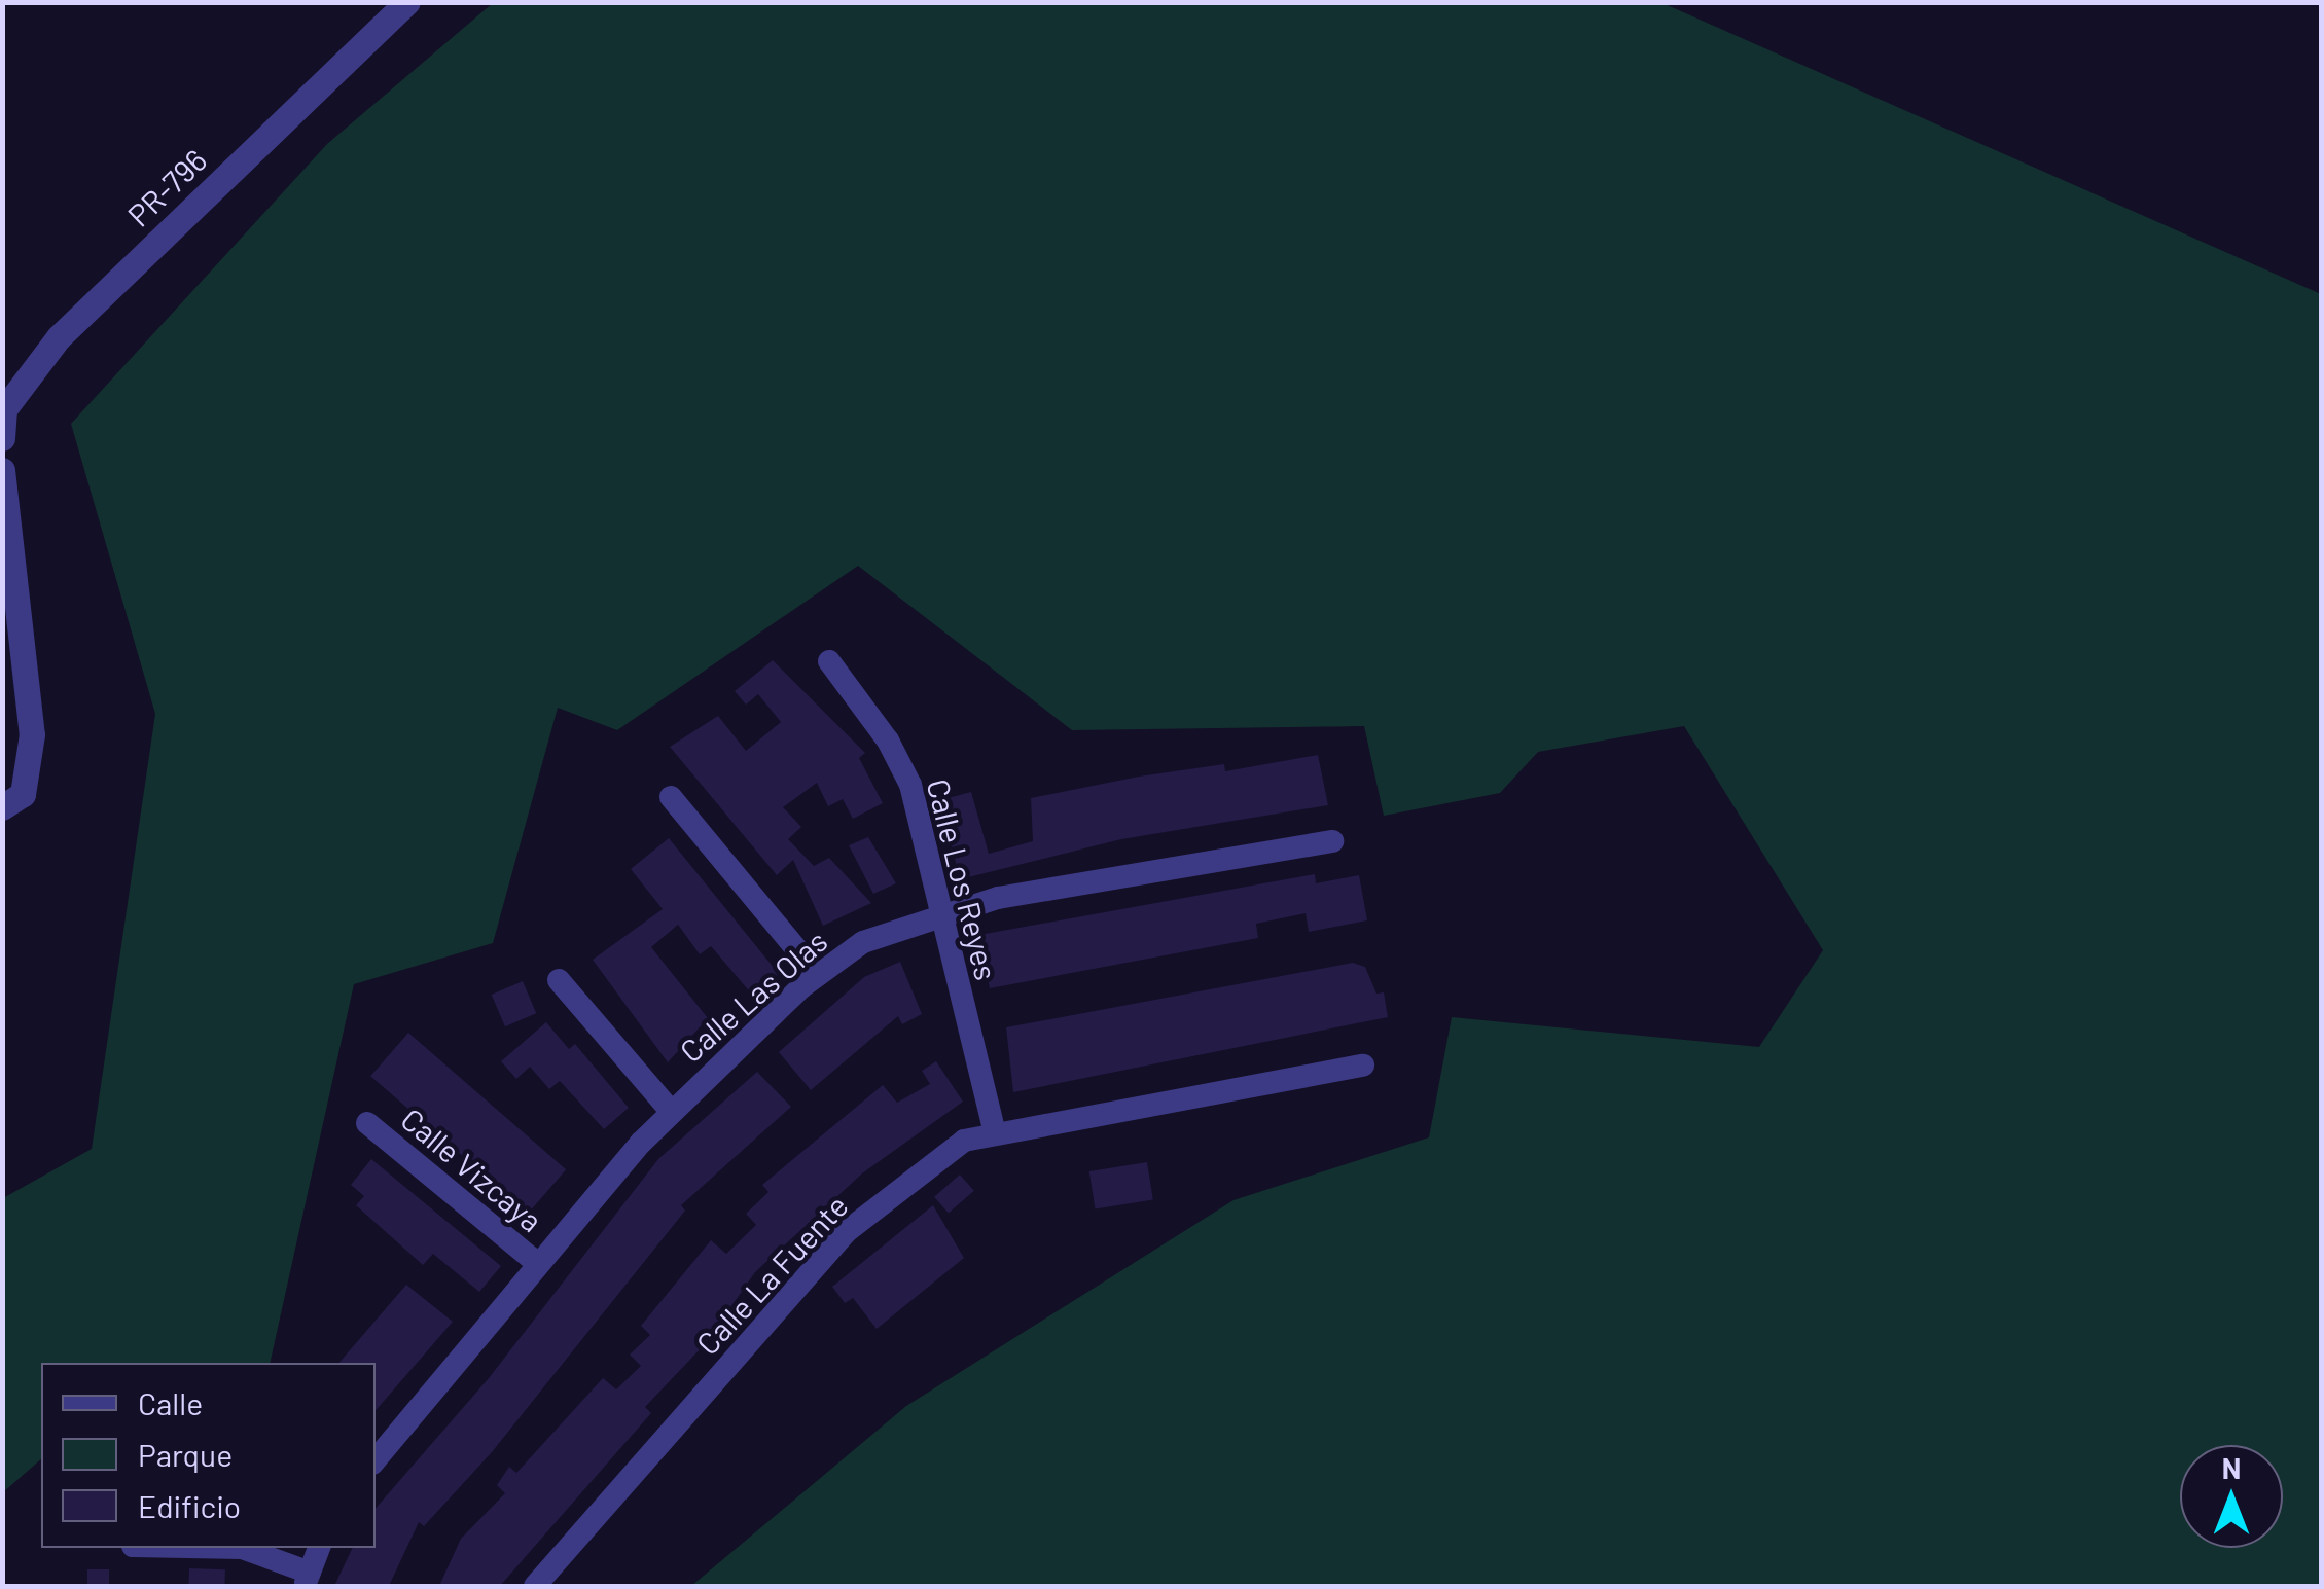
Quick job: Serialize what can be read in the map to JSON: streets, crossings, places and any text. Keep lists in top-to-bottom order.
{
  "streets": {
    "street": [
      "PR-796",
      "Calle Los Reyes",
      "Calle Las Olas",
      "Calle Vizcaya",
      "Calle La Fuente"
    ]
  },
  "crossings": [
    ["Calle Los Reyes", "Calle Las Olas"],
    ["Calle Los Reyes", "Calle La Fuente"],
    ["Calle Las Olas", "Calle Vizcaya"]
  ],
  "legend": ["Calle", "Parque", "Edificio"],
  "north": "top"
}
